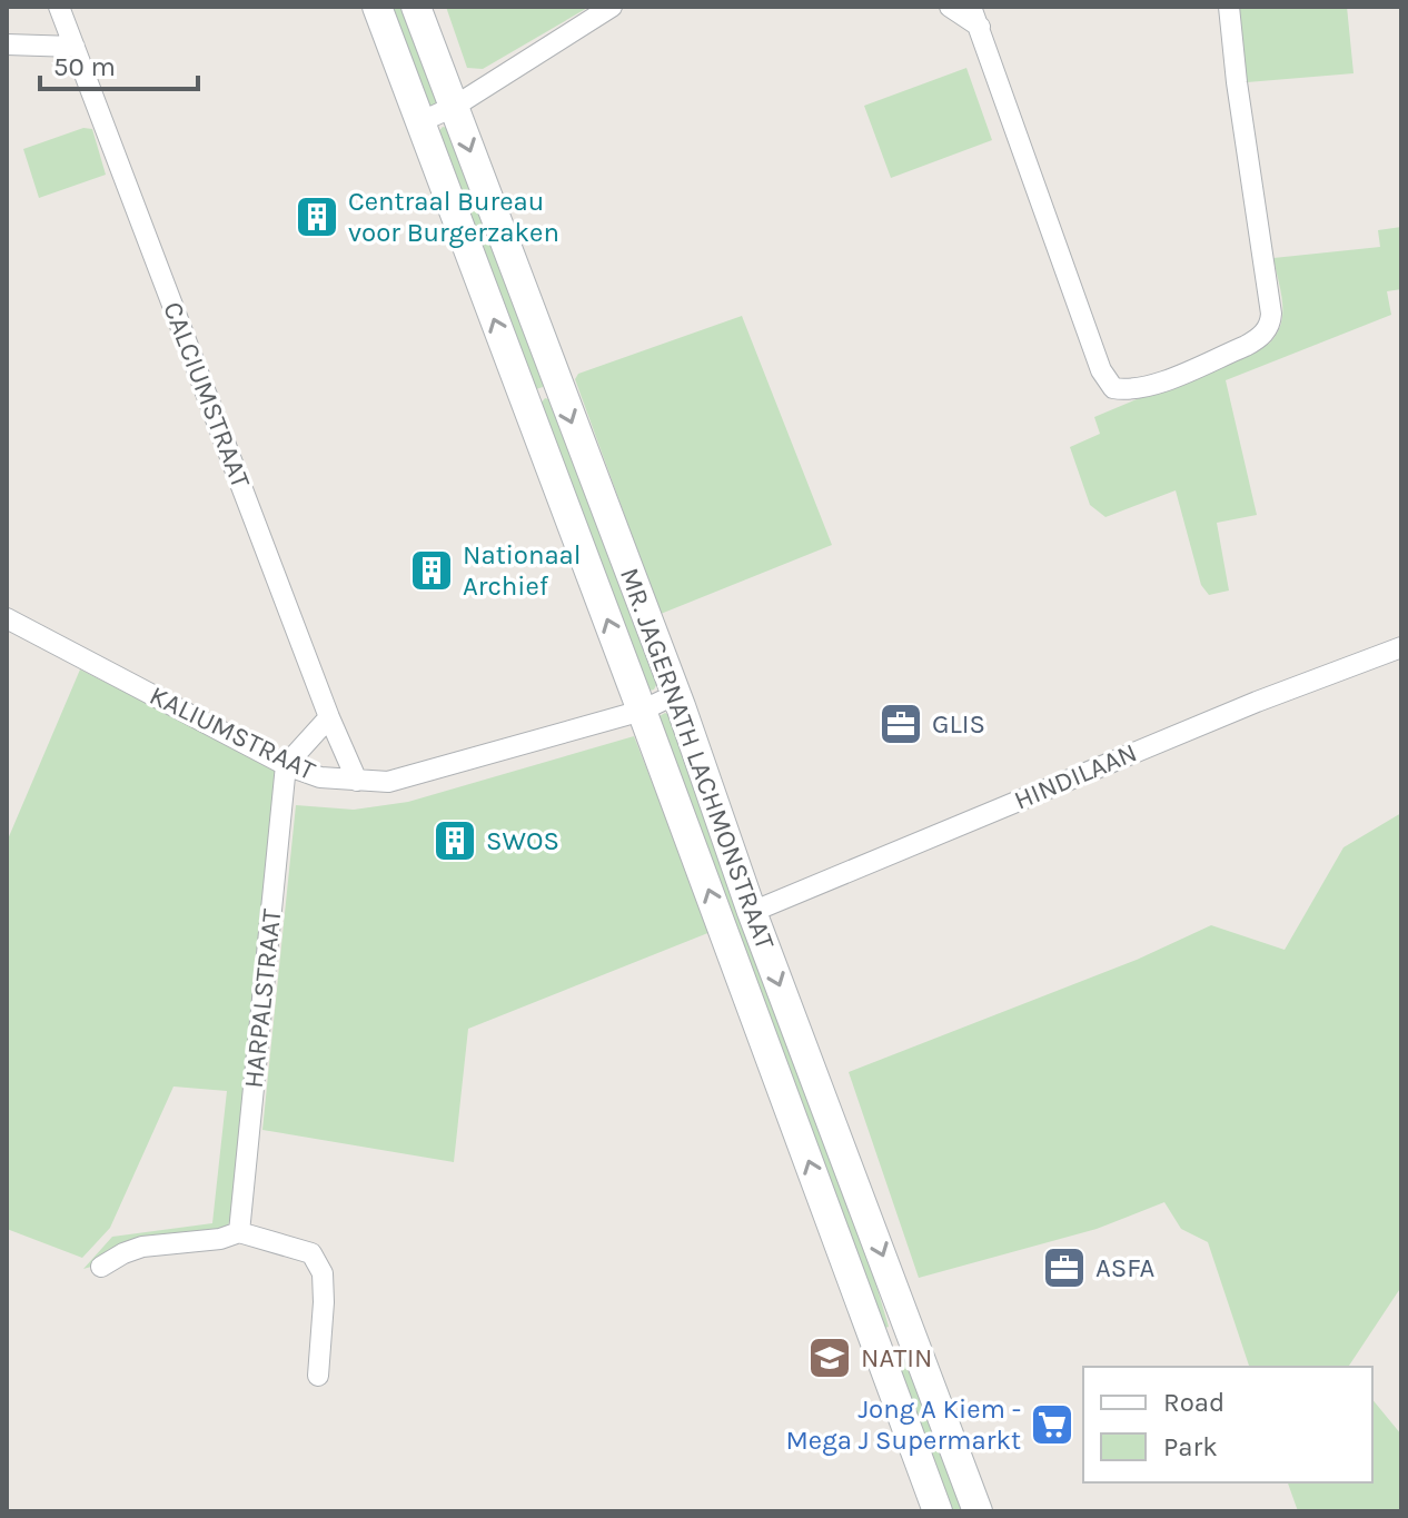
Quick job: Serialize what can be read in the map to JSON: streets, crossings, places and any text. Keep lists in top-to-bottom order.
{
  "streets": {
    "main road": ["MR. JAGERNATH LACHMONSTRAAT"],
    "street": [
      "CALCIUMSTRAAT",
      "KALIUMSTRAAT",
      "HINDILAAN",
      "HARPALSTRAAT"
    ]
  },
  "crossings": [
    ["CALCIUMSTRAAT", "KALIUMSTRAAT"],
    ["KALIUMSTRAAT", "MR. JAGERNATH LACHMONSTRAAT"],
    ["KALIUMSTRAAT", "HARPALSTRAAT"],
    ["MR. JAGERNATH LACHMONSTRAAT", "HINDILAAN"]
  ],
  "places": {
    "building": ["Centraal Bureau voor Burgerzaken", "Nationaal Archief", "SWOS"],
    "office": ["GLIS", "ASFA"],
    "school or university": ["NATIN"],
    "supermarket": ["Jong A Kiem - Mega J Supermarkt"]
  },
  "legend": ["Road", "Park"],
  "scale_bar": "50 m"
}
